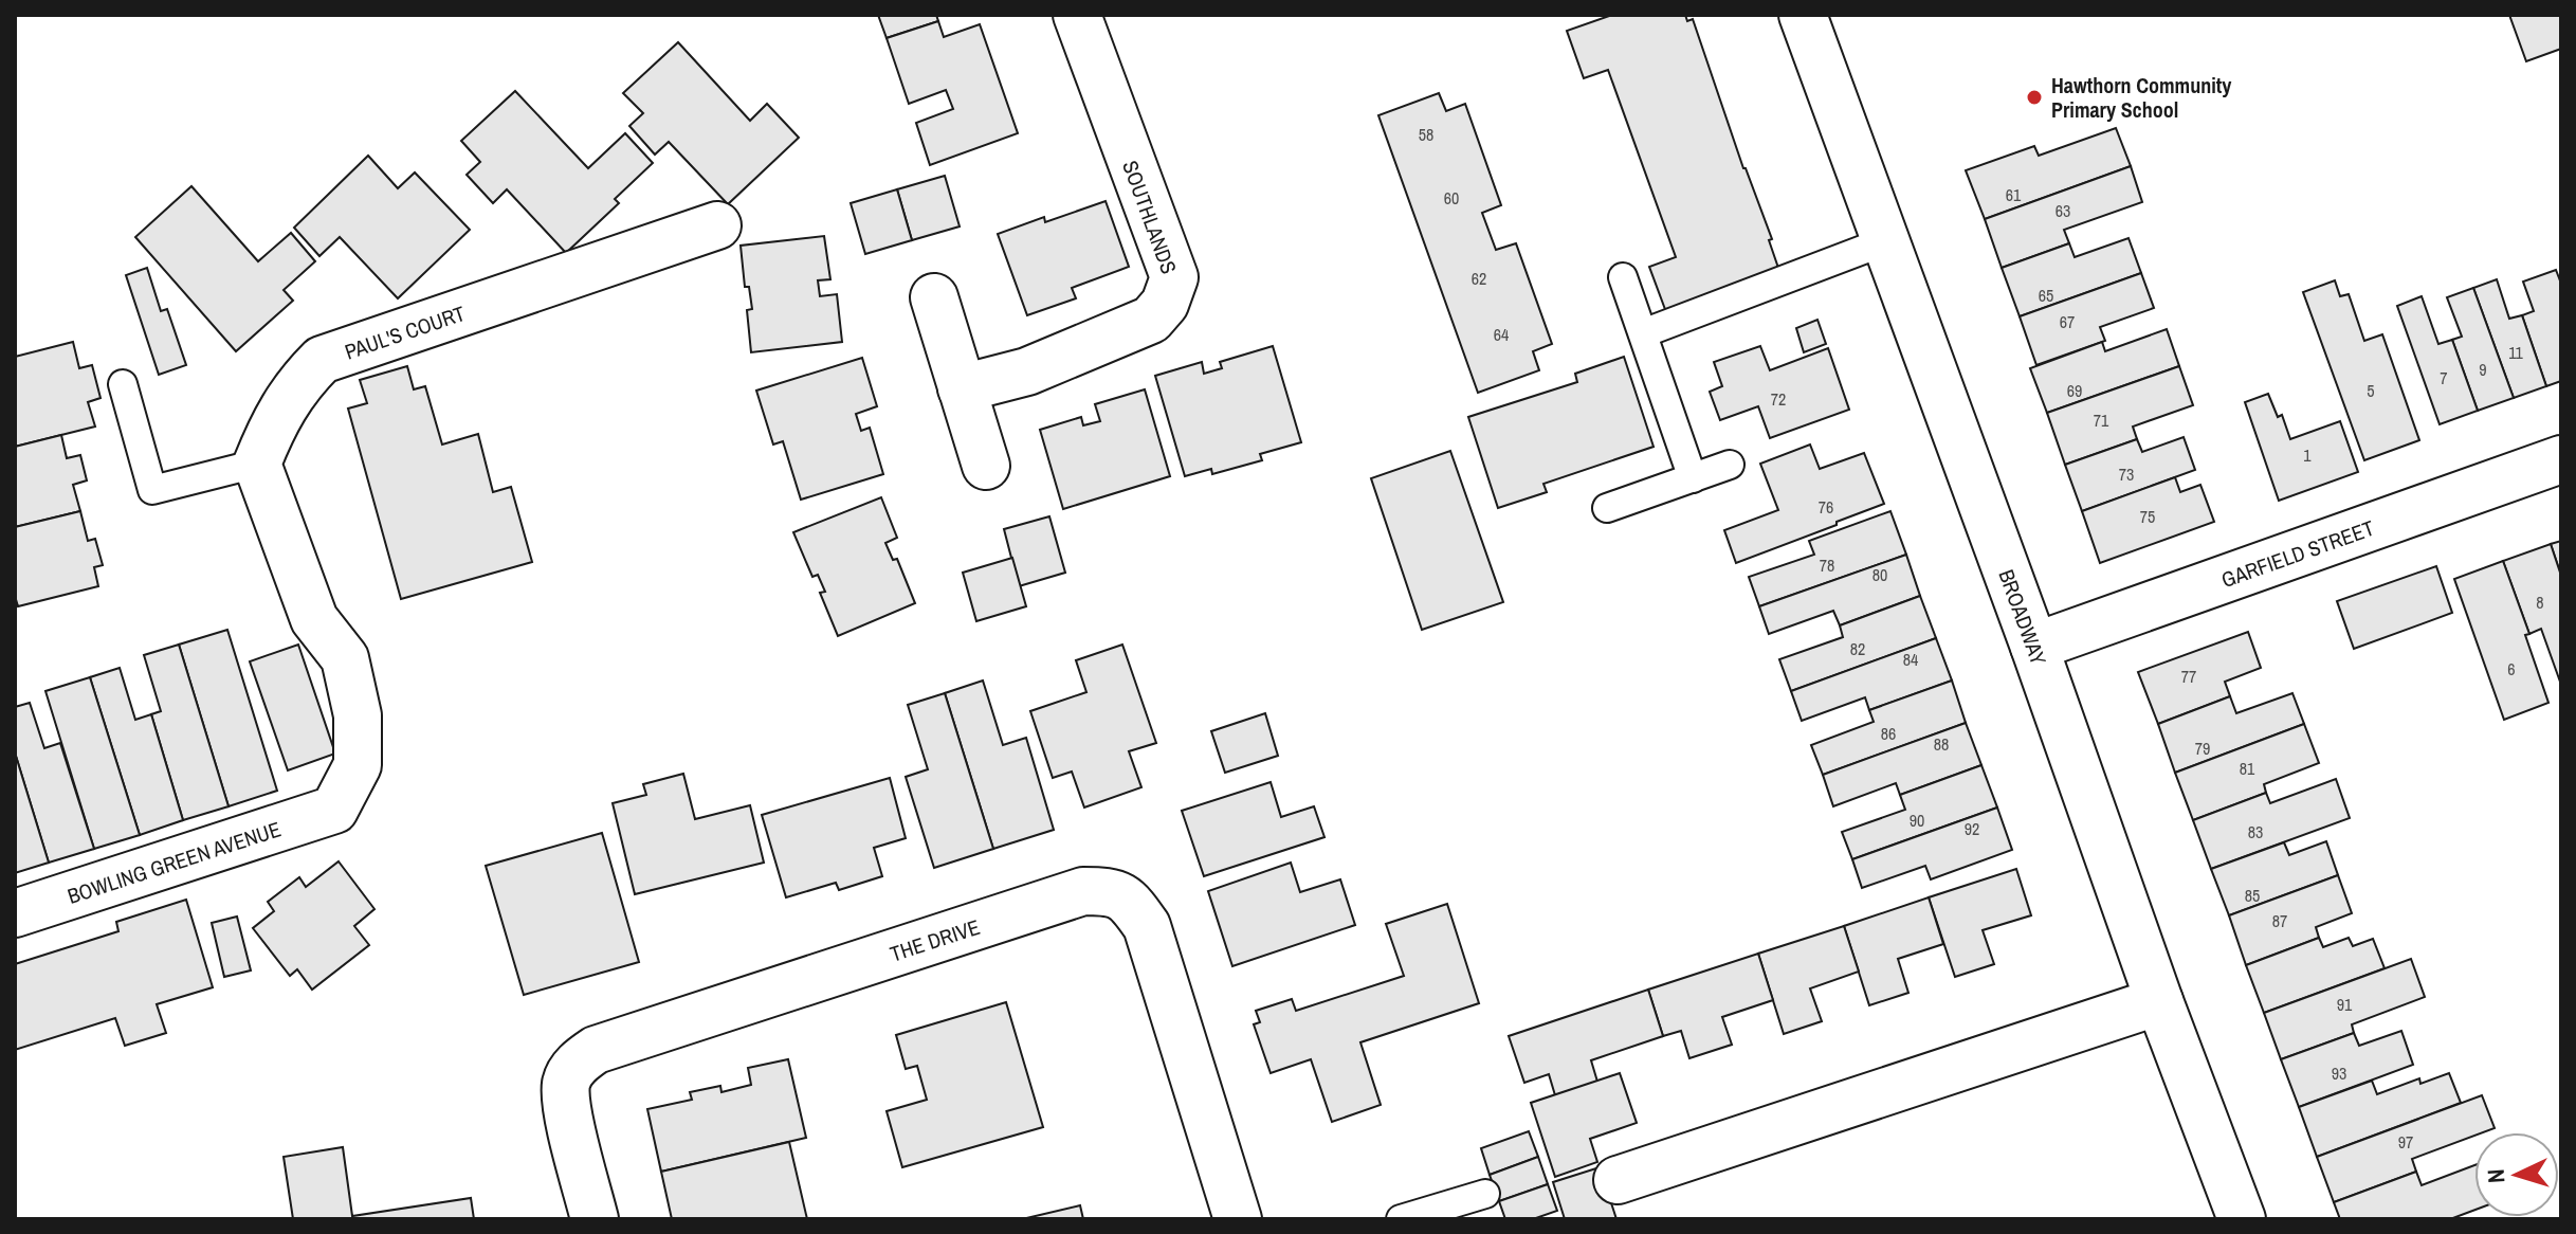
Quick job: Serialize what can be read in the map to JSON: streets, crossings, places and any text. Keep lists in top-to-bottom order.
{
  "streets": {
    "street": [
      "SOUTHLANDS",
      "PAUL'S COURT",
      "GARFIELD STREET",
      "BROADWAY",
      "BOWLING GREEN AVENUE",
      "THE DRIVE"
    ]
  },
  "crossings": [
    ["PAUL'S COURT", "BOWLING GREEN AVENUE"],
    ["GARFIELD STREET", "BROADWAY"]
  ],
  "places": ["Hawthorn Community Primary School"],
  "house_numbers": [
    "58",
    "61",
    "60",
    "63",
    "62",
    "65",
    "67",
    "64",
    "11",
    "9",
    "7",
    "69",
    "5",
    "72",
    "71",
    "1",
    "73",
    "76",
    "75",
    "78",
    "80",
    "8",
    "82",
    "84",
    "6",
    "77",
    "86",
    "88",
    "79",
    "81",
    "90",
    "92",
    "83",
    "85",
    "87",
    "91",
    "93",
    "97"
  ],
  "north": "left"
}
